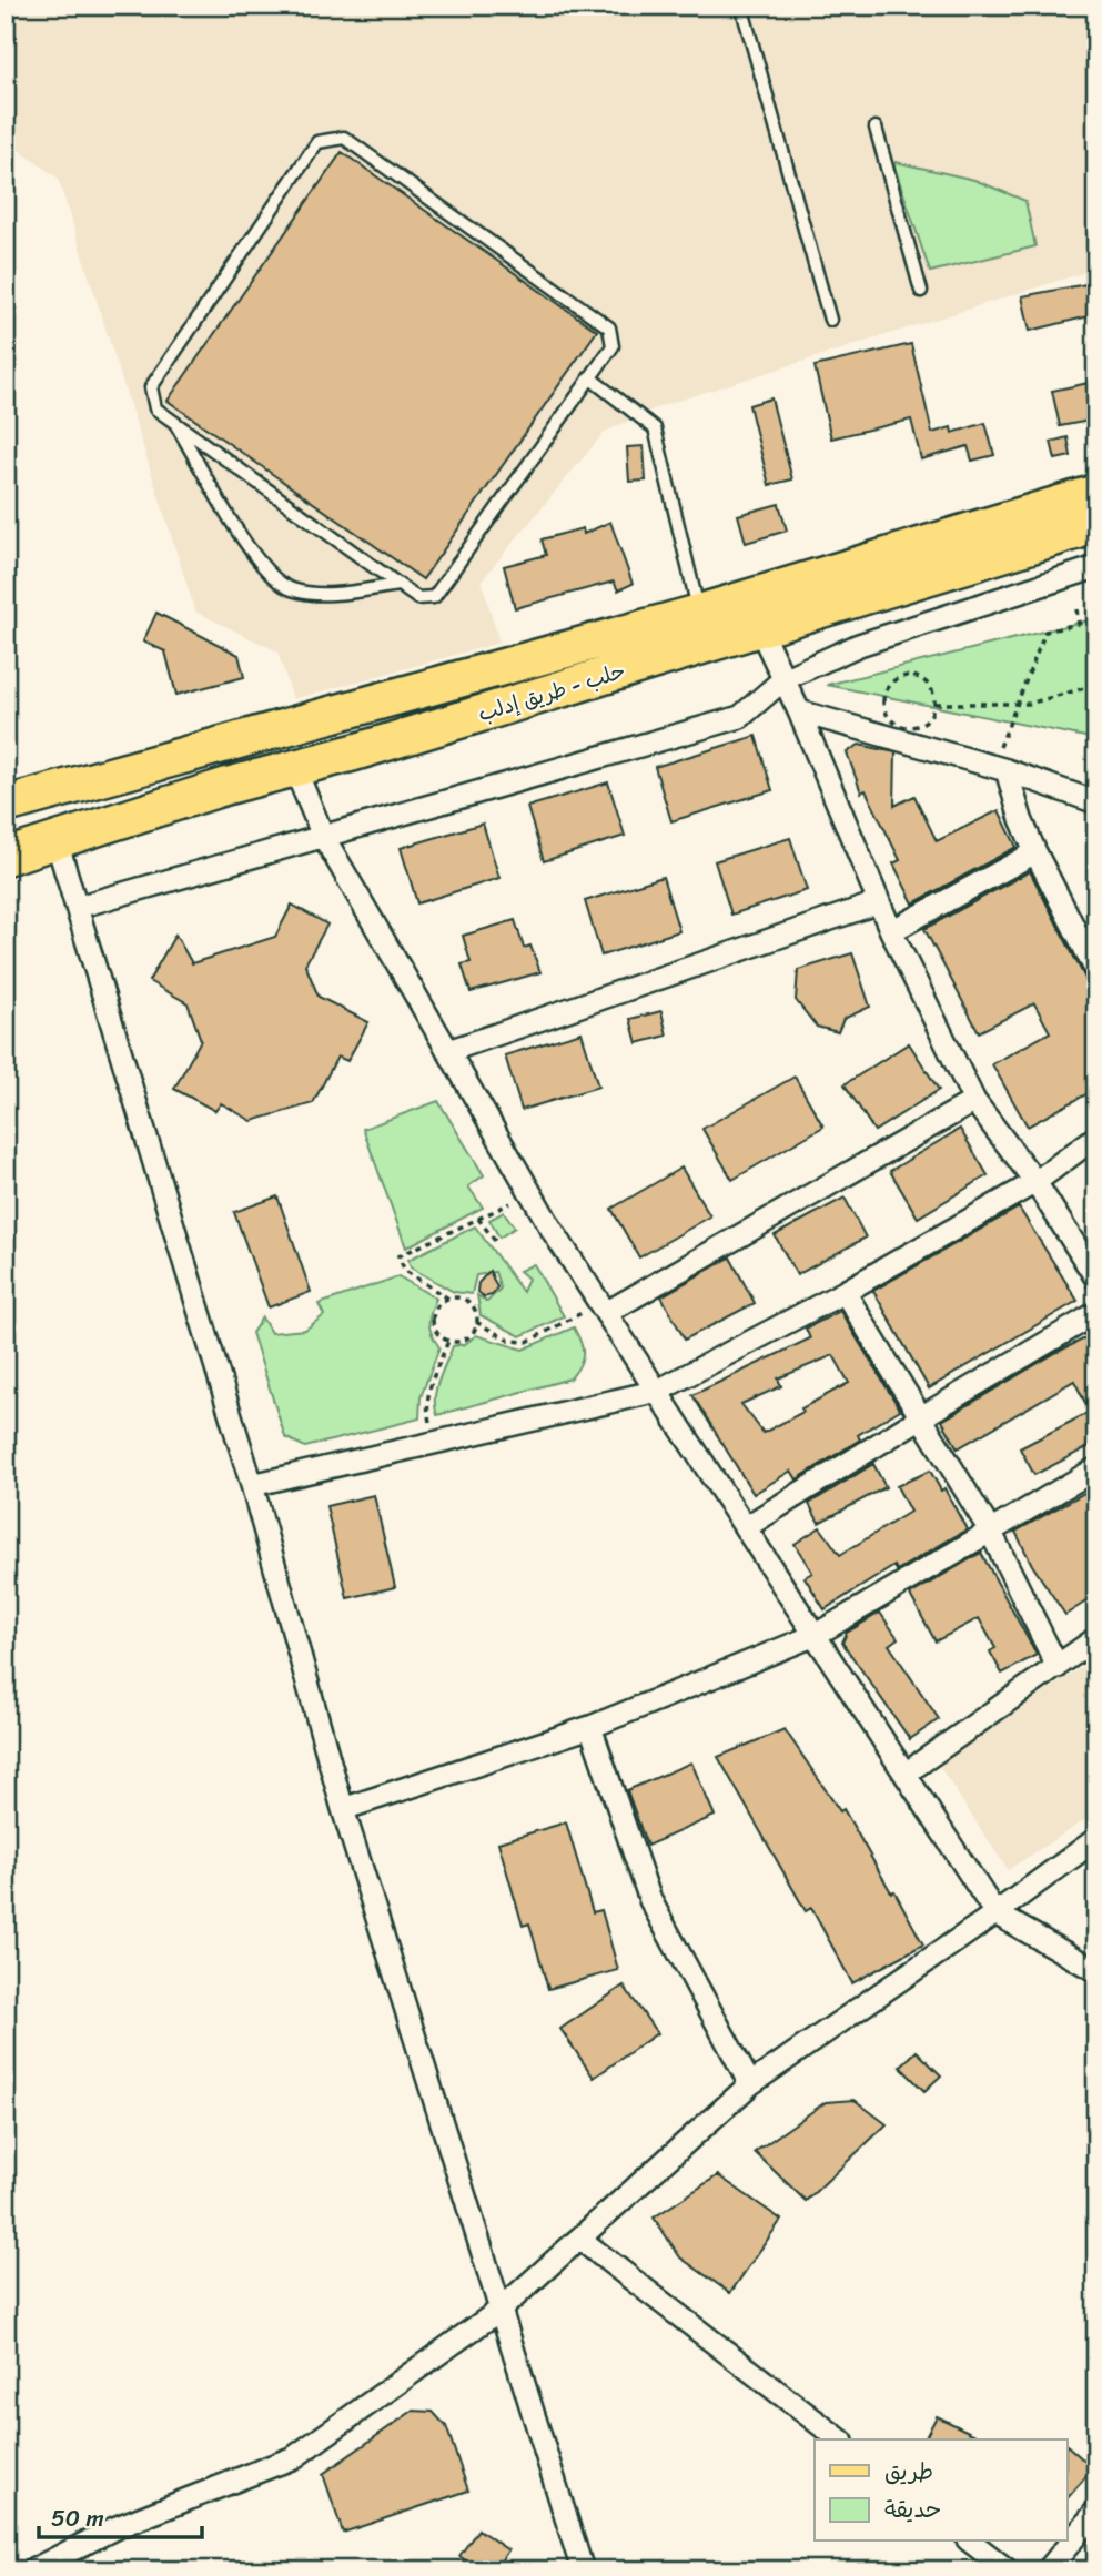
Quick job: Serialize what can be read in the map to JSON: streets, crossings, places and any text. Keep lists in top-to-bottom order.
{
  "streets": {
    "main road": ["حلب - طريق إدلب"]
  },
  "legend": ["طريق", "حديقة"],
  "scale_bar": "50 m"
}
